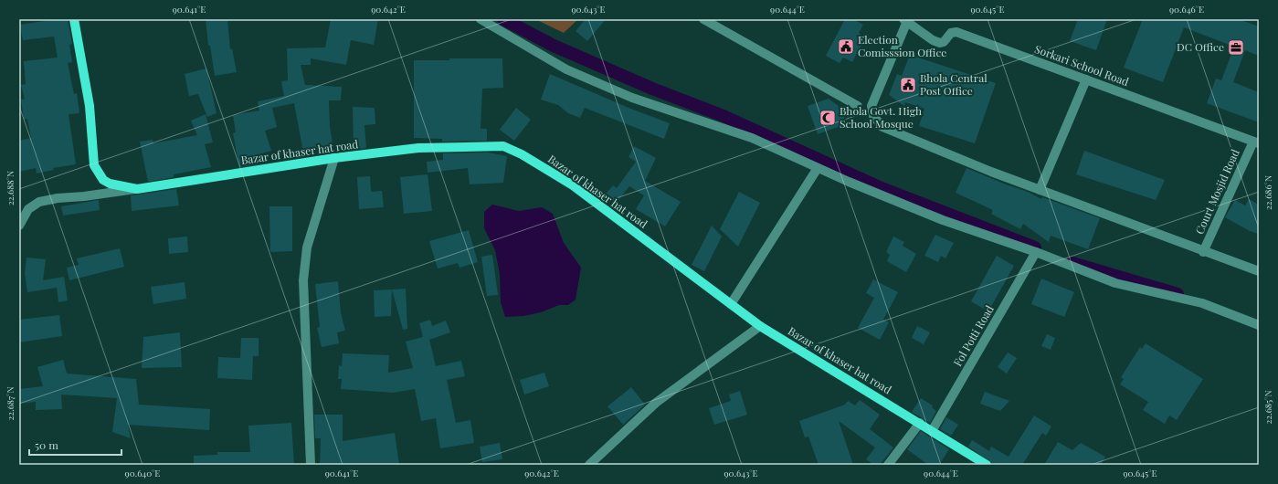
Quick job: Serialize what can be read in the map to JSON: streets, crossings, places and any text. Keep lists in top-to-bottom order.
{
  "streets": {
    "main road": ["Bazar of khaser hat road"],
    "street": ["Sorkari School Road", "Court Mosjid Road", "Fol Potti Road"]
  },
  "crossings": [
    ["Sorkari School Road", "Court Mosjid Road"],
    ["Bazar of khaser hat road", "Fol Potti Road"]
  ],
  "places": {
    "public building": ["Election Comisssion Office", "Bhola Central Post Office"],
    "office": ["DC Office"],
    "mosque": ["Bhola Govt. High School Mosque"]
  },
  "scale_bar": "50 m",
  "coordinates": [
    "90.641°E",
    "90.642°E",
    "90.643°E",
    "90.644°E",
    "90.645°E",
    "90.646°E",
    "22.688°N",
    "22.686°N",
    "22.687°N",
    "22.685°N",
    "90.640°E"
  ]
}
